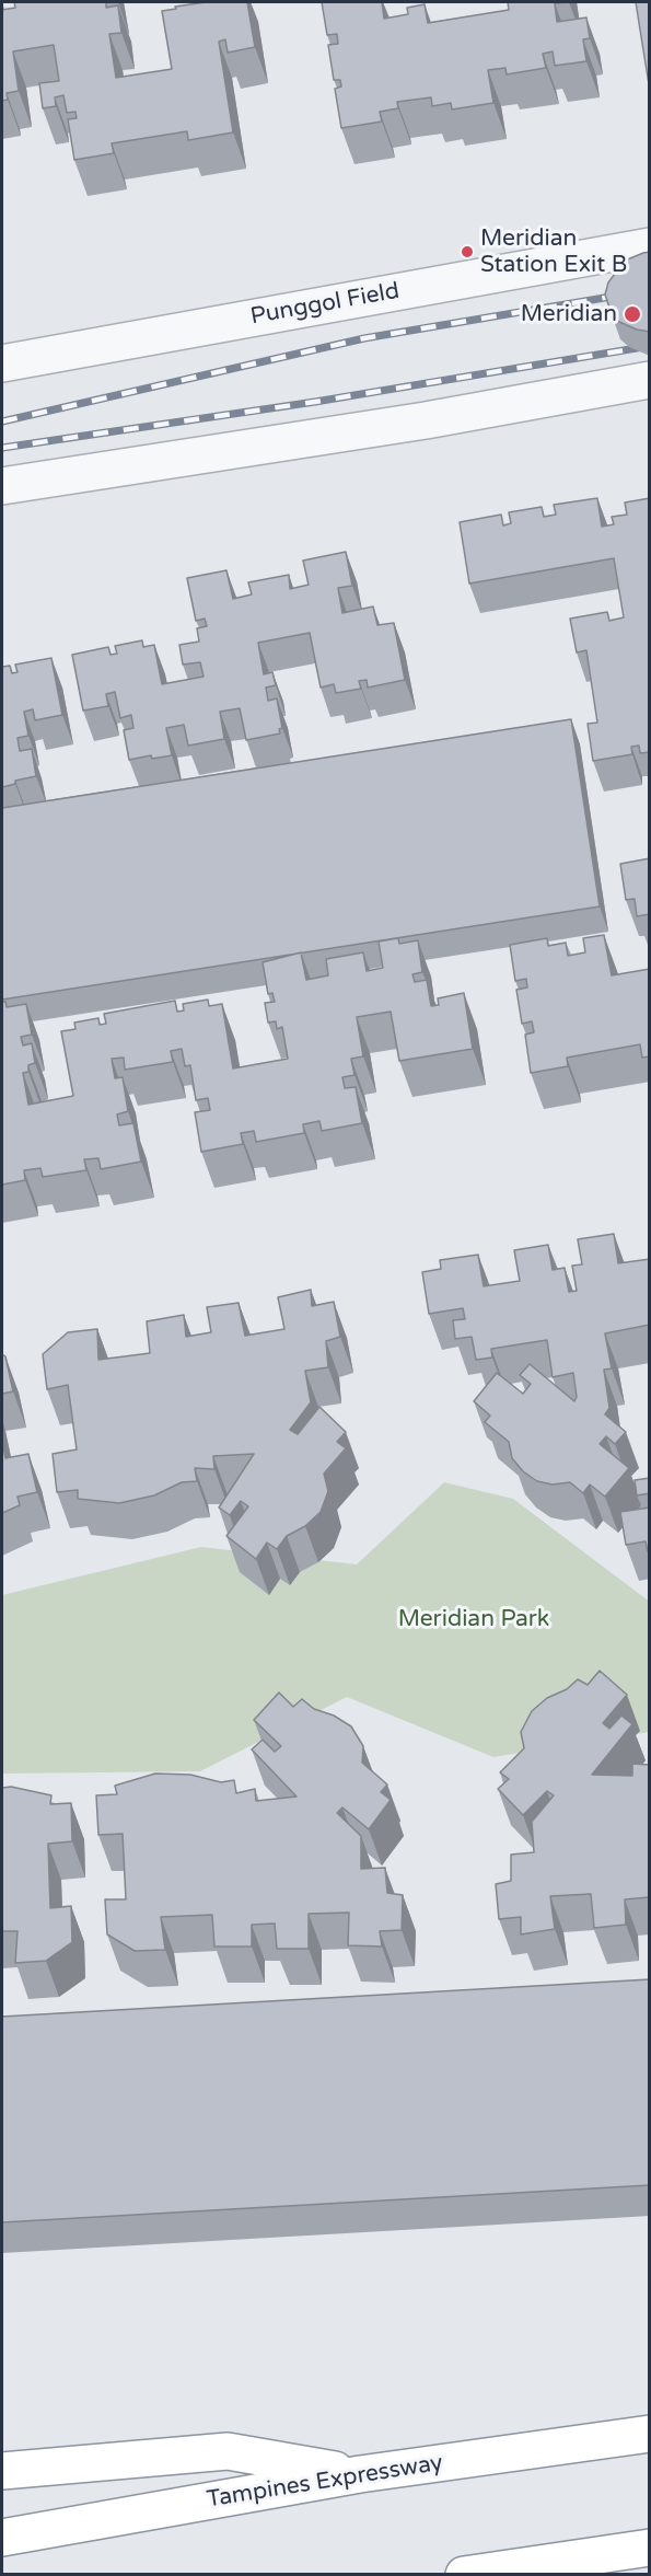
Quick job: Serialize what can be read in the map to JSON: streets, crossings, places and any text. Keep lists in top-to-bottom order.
{
  "streets": {
    "highway": ["Tampines Expressway"],
    "street": ["Punggol Field"]
  },
  "parks": ["Meridian Park"],
  "places": ["Meridian Station Exit B", "Meridian"]
}
